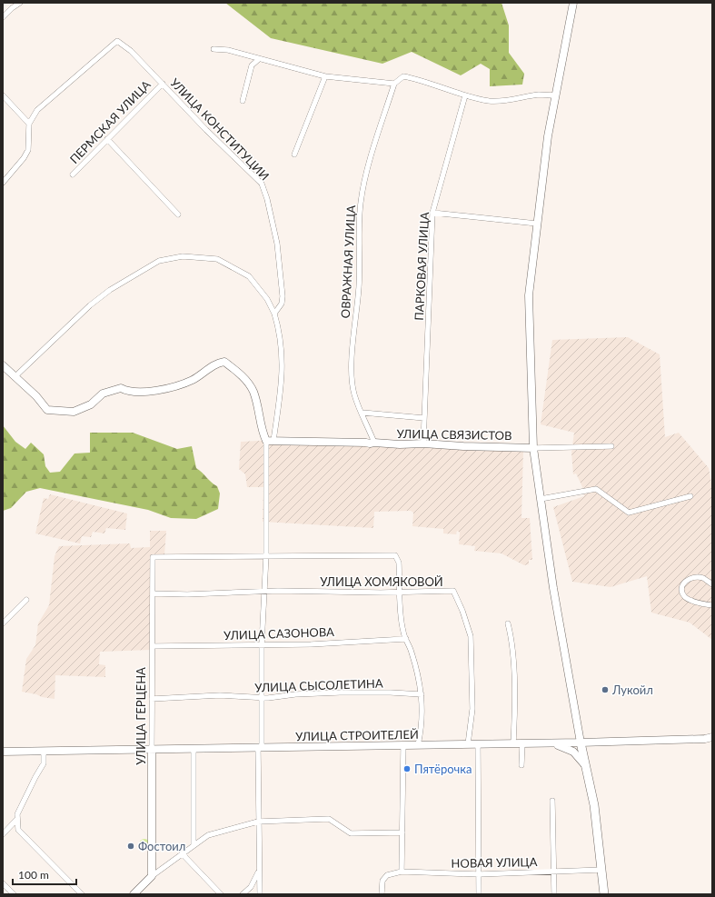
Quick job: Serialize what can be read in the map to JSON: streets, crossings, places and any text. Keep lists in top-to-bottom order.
{
  "streets": {
    "main road": ["УЛИЦА СВЯЗИСТОВ", "УЛИЦА ГЕРЦЕНА", "УЛИЦА СТРОИТЕЛЕЙ"],
    "street": [
      "ПЕРМСКАЯ УЛИЦА",
      "УЛИЦА КОНСТИТУЦИИ",
      "ОВРАЖНАЯ УЛИЦА",
      "ПАРКОВАЯ УЛИЦА",
      "УЛИЦА ХОМЯКОВОЙ",
      "УЛИЦА САЗОНОВА",
      "УЛИЦА СЫСОЛЕТИНА",
      "НОВАЯ УЛИЦА"
    ]
  },
  "crossings": [
    ["ПЕРМСКАЯ УЛИЦА", "УЛИЦА КОНСТИТУЦИИ"],
    ["ОВРАЖНАЯ УЛИЦА", "УЛИЦА СВЯЗИСТОВ"],
    ["ПАРКОВАЯ УЛИЦА", "УЛИЦА СВЯЗИСТОВ"],
    ["УЛИЦА ХОМЯКОВОЙ", "УЛИЦА ГЕРЦЕНА"],
    ["УЛИЦА ХОМЯКОВОЙ", "УЛИЦА СТРОИТЕЛЕЙ"],
    ["УЛИЦА САЗОНОВА", "УЛИЦА ГЕРЦЕНА"],
    ["УЛИЦА СЫСОЛЕТИНА", "УЛИЦА ГЕРЦЕНА"],
    ["УЛИЦА ГЕРЦЕНА", "УЛИЦА СТРОИТЕЛЕЙ"]
  ],
  "places": ["Лукойл", "Пятёрочка", "Фостоил"],
  "scale_bar": "100 m"
}
